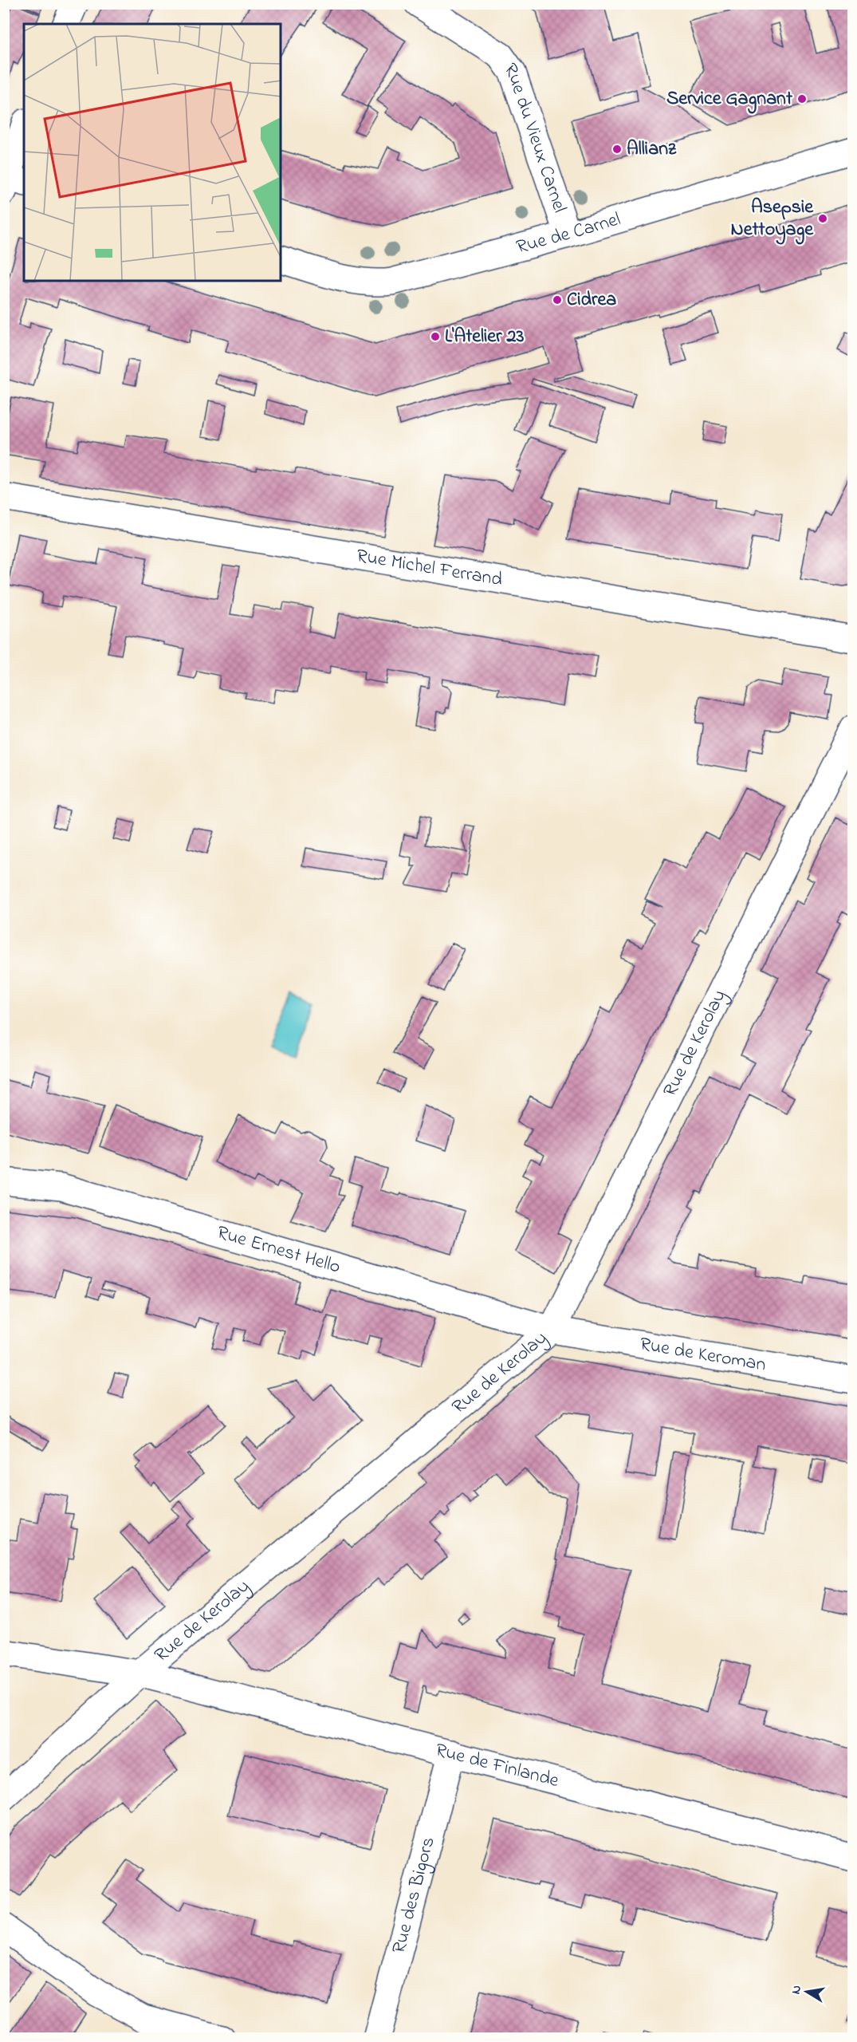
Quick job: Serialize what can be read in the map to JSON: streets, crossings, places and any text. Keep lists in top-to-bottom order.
{
  "streets": {
    "street": [
      "Rue du Vieux Carnel",
      "Rue de Carnel",
      "Rue Michel Ferrand",
      "Rue de Kerolay",
      "Rue Ernest Hello",
      "Rue de Keroman",
      "Rue de Finlande",
      "Rue des Bigors"
    ]
  },
  "crossings": [
    ["Rue du Vieux Carnel", "Rue de Carnel"],
    ["Rue de Kerolay", "Rue Ernest Hello"],
    ["Rue de Kerolay", "Rue de Keroman"],
    ["Rue de Kerolay", "Rue de Finlande"],
    ["Rue Ernest Hello", "Rue de Keroman"],
    ["Rue de Finlande", "Rue des Bigors"]
  ],
  "places": [
    "Service Gagnant",
    "Allianz",
    "Asepsie Nettoyage",
    "Cidrea",
    "L'Atelier 23"
  ],
  "north": "left"
}
